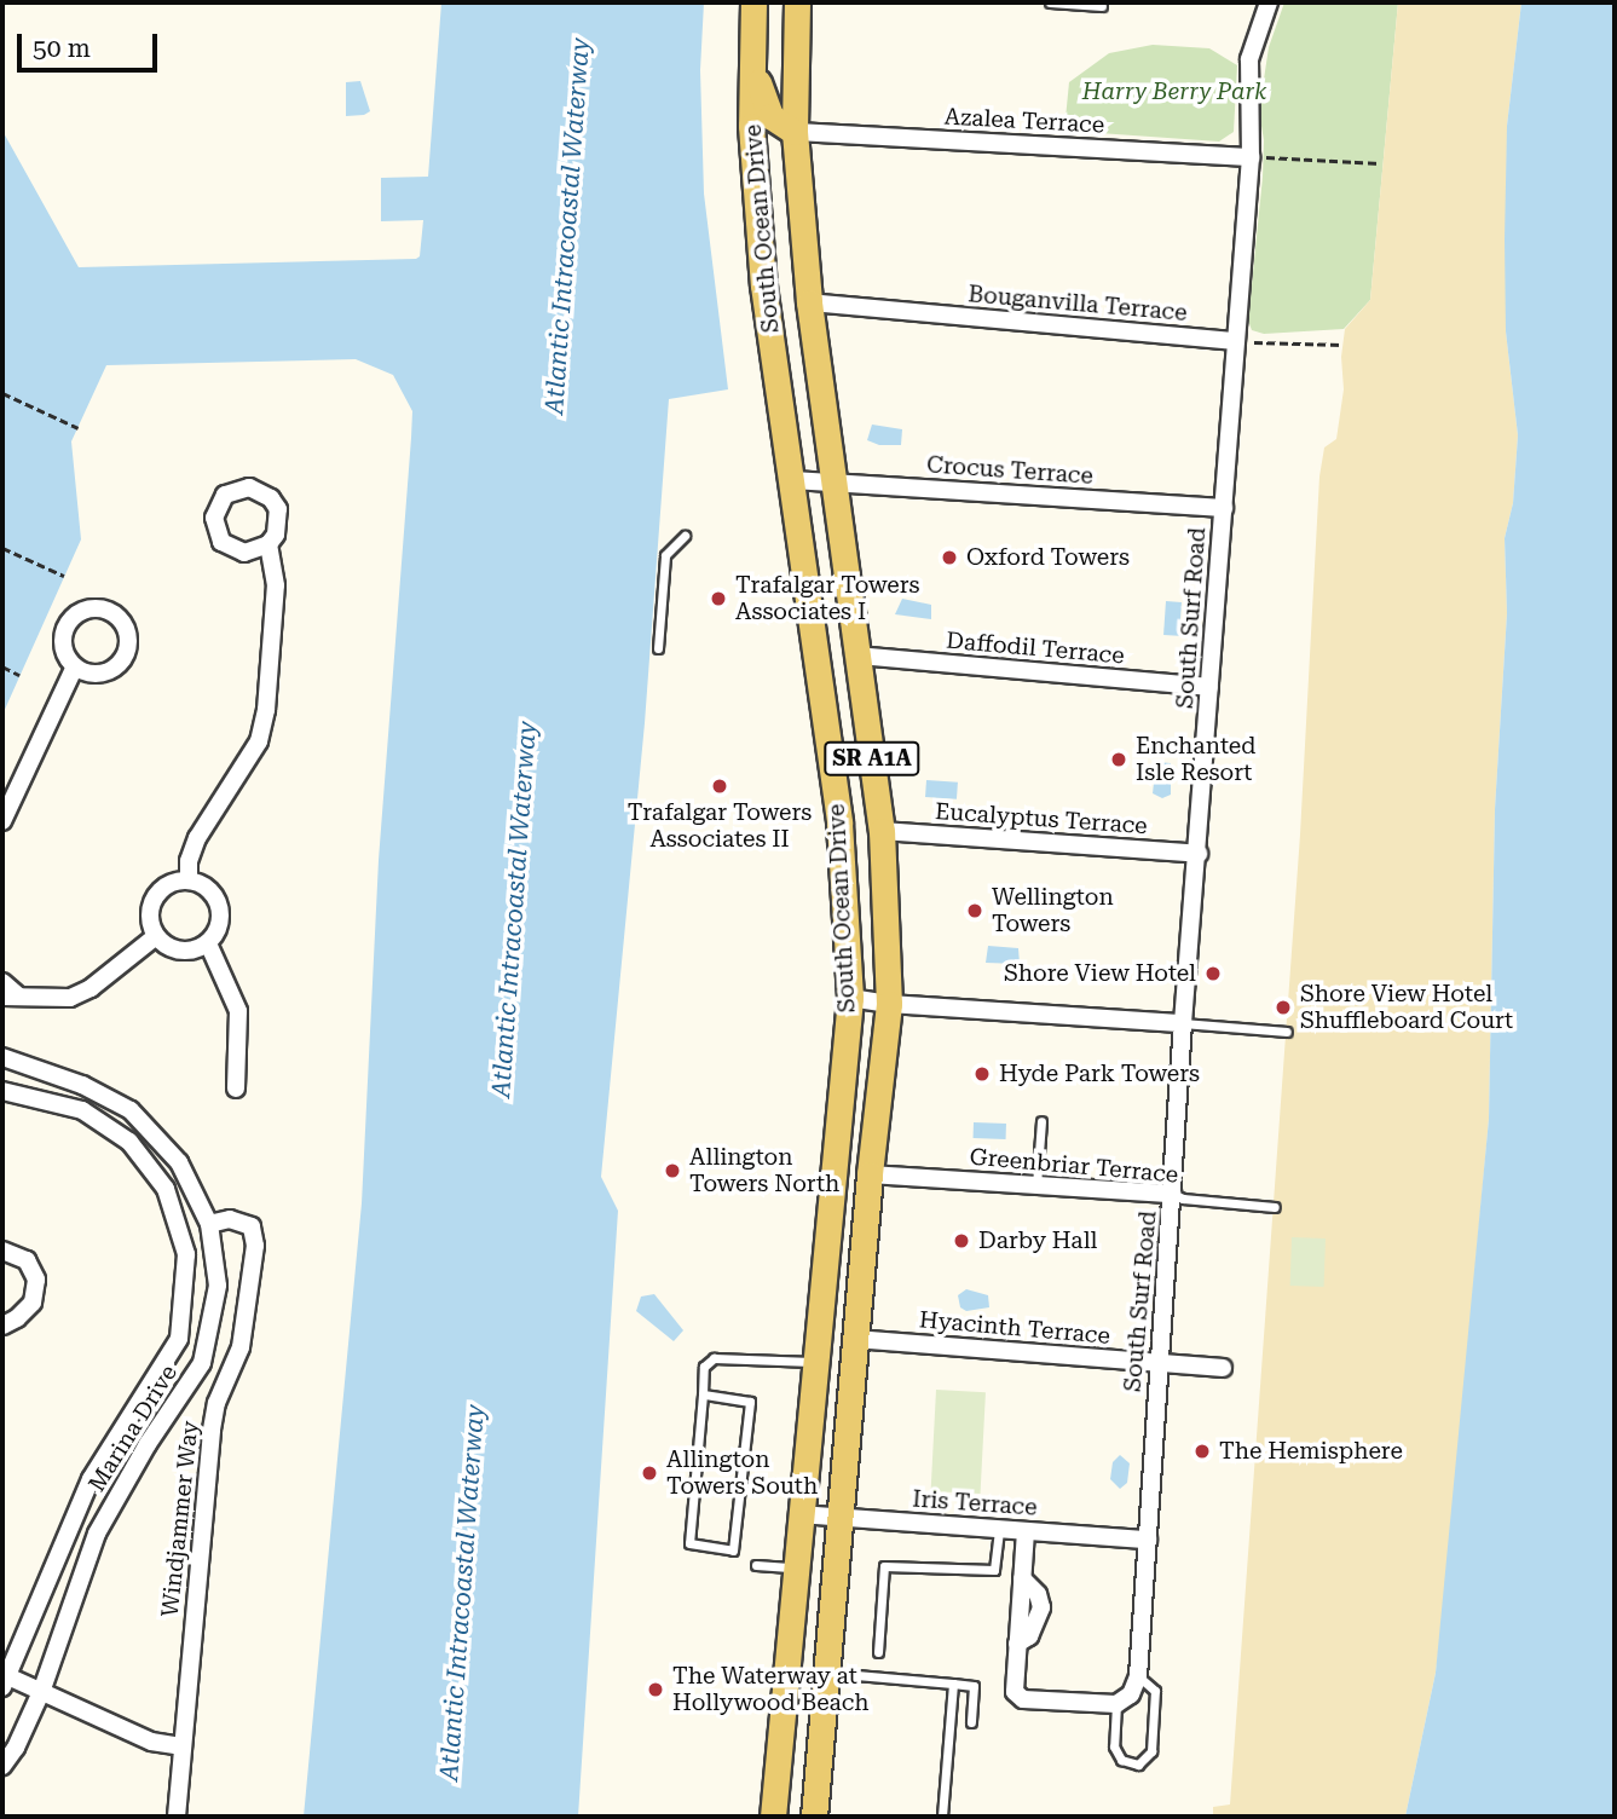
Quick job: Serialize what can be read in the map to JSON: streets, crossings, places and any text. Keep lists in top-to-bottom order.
{
  "streets": {
    "main road": ["South Ocean Drive", "SR A1A"],
    "street": [
      "Azalea Terrace",
      "Bouganvilla Terrace",
      "Crocus Terrace",
      "South Surf Road",
      "Daffodil Terrace",
      "Eucalyptus Terrace",
      "Greenbriar Terrace",
      "Hyacinth Terrace",
      "Marina Drive",
      "Iris Terrace",
      "Windjammer Way"
    ]
  },
  "crossings": [
    ["Azalea Terrace", "South Ocean Drive"],
    ["Azalea Terrace", "South Surf Road"],
    ["South Ocean Drive", "Bouganvilla Terrace"],
    ["South Ocean Drive", "Crocus Terrace"],
    ["South Ocean Drive", "Daffodil Terrace"],
    ["South Ocean Drive", "Eucalyptus Terrace"],
    ["South Ocean Drive", "Greenbriar Terrace"],
    ["South Ocean Drive", "Hyacinth Terrace"],
    ["South Ocean Drive", "Iris Terrace"],
    ["Bouganvilla Terrace", "South Surf Road"],
    ["Crocus Terrace", "South Surf Road"],
    ["South Surf Road", "Daffodil Terrace"],
    ["South Surf Road", "Eucalyptus Terrace"],
    ["South Surf Road", "Greenbriar Terrace"],
    ["South Surf Road", "Hyacinth Terrace"],
    ["South Surf Road", "Iris Terrace"],
    ["Marina Drive", "Windjammer Way"]
  ],
  "water": ["Atlantic Intracoastal Waterway"],
  "parks": ["Harry Berry Park"],
  "places": [
    "Oxford Towers",
    "Trafalgar Towers Associates I",
    "Enchanted Isle Resort",
    "Trafalgar Towers Associates II",
    "Wellington Towers",
    "Shore View Hotel",
    "Shore View Hotel Shuffleboard Court",
    "Hyde Park Towers",
    "Allington Towers North",
    "Darby Hall",
    "The Hemisphere",
    "Allington Towers South",
    "The Waterway at Hollywood Beach"
  ],
  "scale_bar": "50 m"
}
